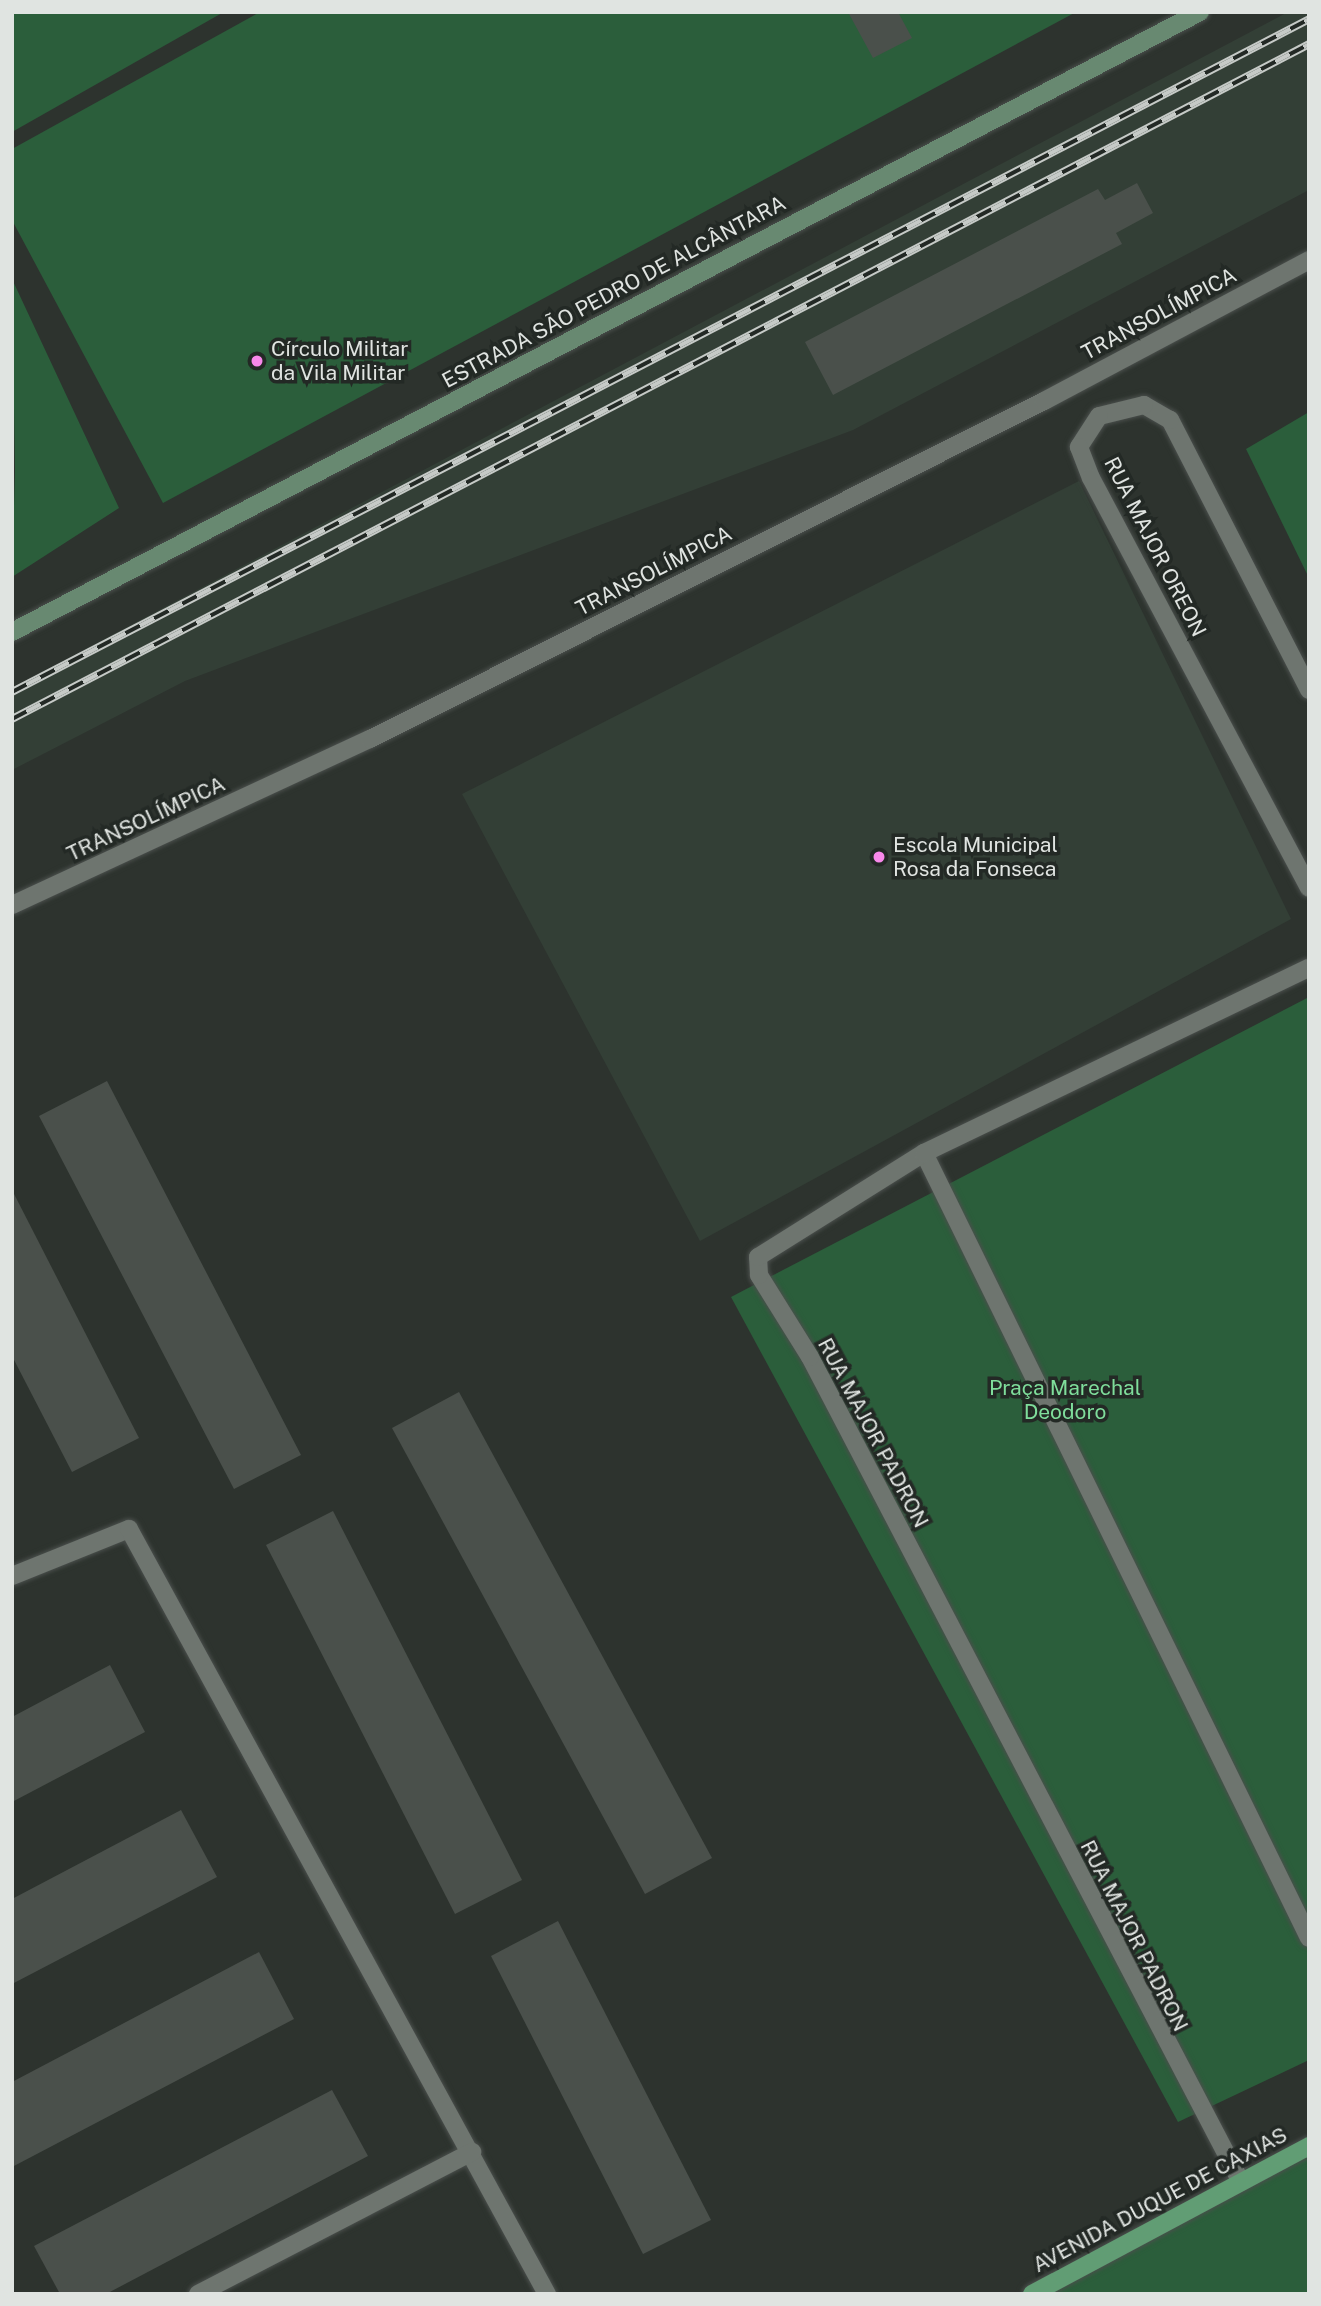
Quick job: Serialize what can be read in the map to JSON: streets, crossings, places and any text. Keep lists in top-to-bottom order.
{
  "streets": {
    "main road": ["AVENIDA DUQUE DE CAXIAS"],
    "street": ["ESTRADA SÃO PEDRO DE ALCÂNTARA"],
    "lane": ["TRANSOLÍMPICA", "RUA MAJOR OREON", "RUA MAJOR PADRON"]
  },
  "crossings": [
    ["RUA MAJOR PADRON", "AVENIDA DUQUE DE CAXIAS"]
  ],
  "parks": ["Praça Marechal Deodoro"],
  "places": ["Círculo Militar da Vila Militar", "Escola Municipal Rosa da Fonseca"]
}
